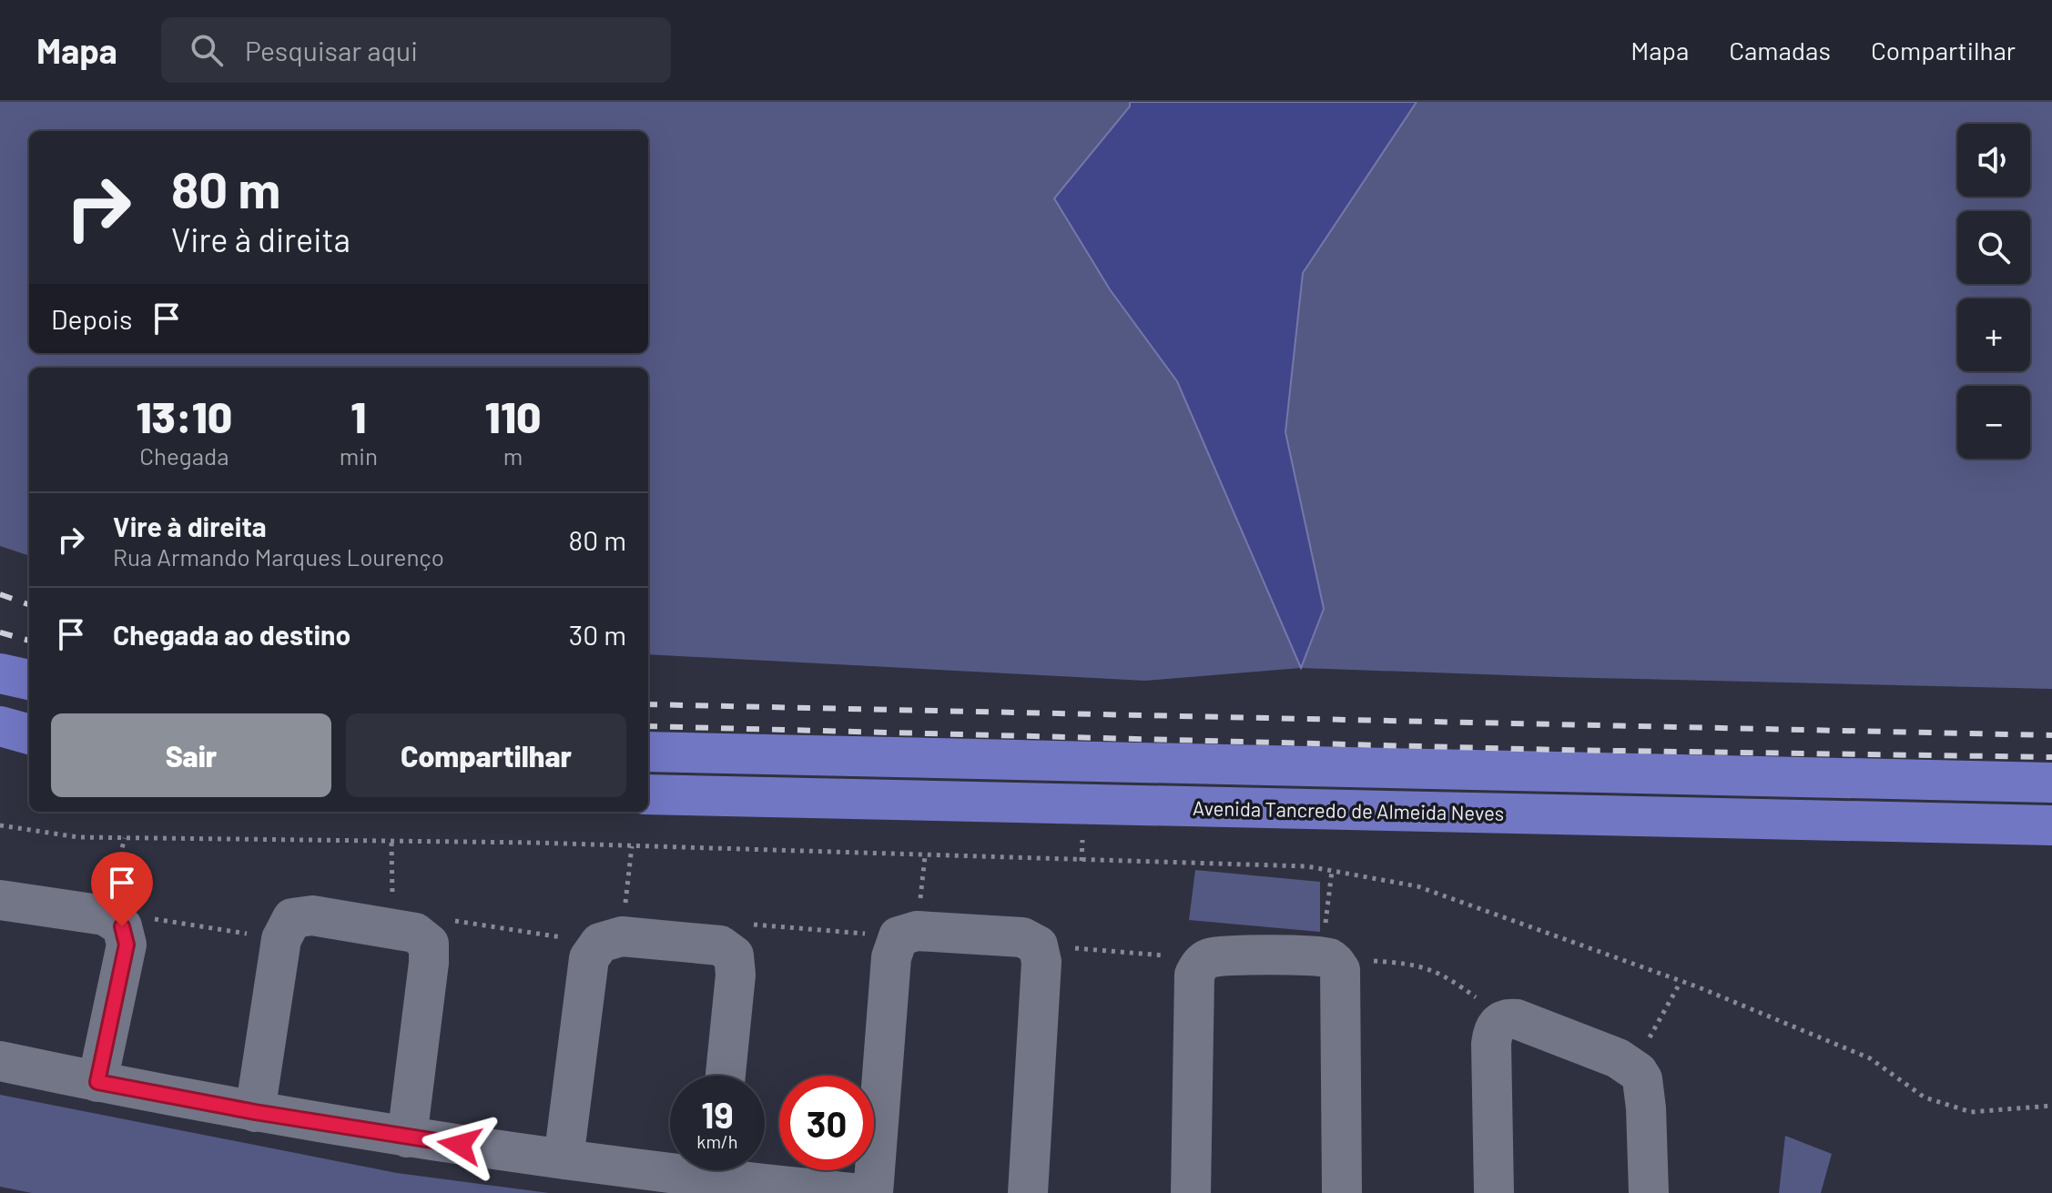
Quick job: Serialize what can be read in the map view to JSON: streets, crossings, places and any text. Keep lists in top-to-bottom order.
{
  "streets": {
    "main road": ["Avenida Tancredo de Almeida Neves"]
  },
  "page": {
    "header": "Mapa",
    "search": "Pesquisar aqui",
    "nav": ["Mapa", "Camadas", "Compartilhar"],
    "map_buttons": ["+", "−"],
    "turn": ["80 m", "Vire à direita"],
    "then": "Depois",
    "eta": [
      "13:10",
      "Chegada",
      "1",
      "min",
      "110",
      "m"
    ],
    "list": [
      {
        "name": "Vire à direita",
        "note": "Rua Armando Marques Lourenço",
        "value": "80 m"
      },
      {
        "name": "Chegada ao destino",
        "value": "30 m"
      }
    ],
    "buttons": ["Sair", "Compartilhar"],
    "speed": "19 km/h",
    "limit": "30"
  }
}
